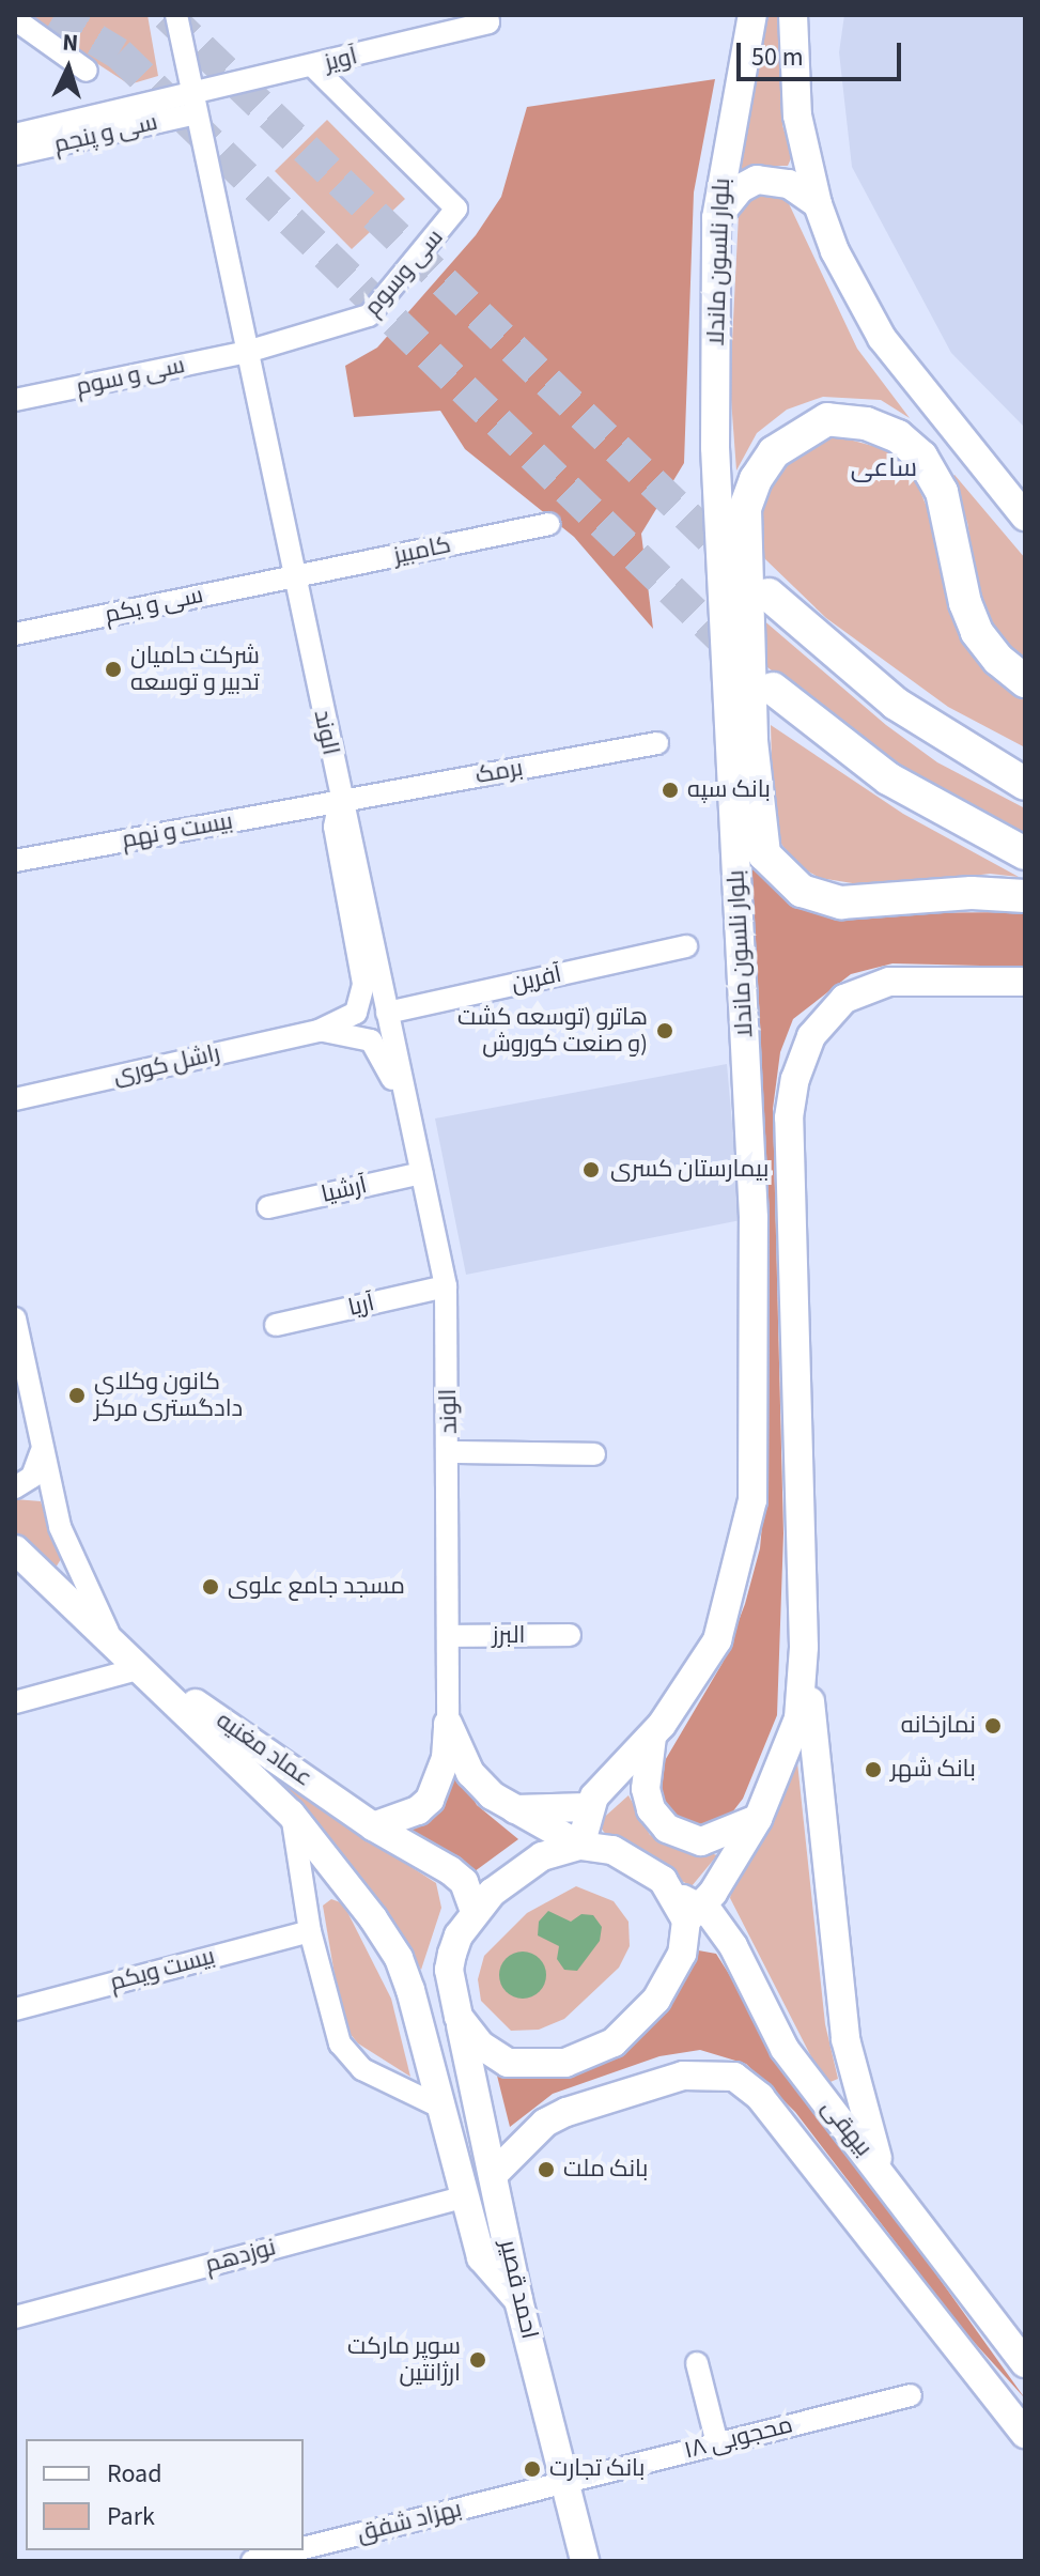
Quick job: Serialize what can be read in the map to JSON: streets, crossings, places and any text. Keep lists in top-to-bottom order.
{
  "streets": {
    "main road": [
      "بلوار نلسون ماندلا",
      "عماد مغنیه",
      "بیهقی",
      "احمد قصیر"
    ],
    "street": [
      "آویز",
      "سی و پنجم",
      "سی وسوم",
      "سی و سوم",
      "کامبیز",
      "سی و یکم",
      "الوند",
      "برمک",
      "بیست و نهم",
      "آفرین",
      "راشل کوری",
      "آرشیا",
      "آریا",
      "البرز",
      "بیست ویکم",
      "نوزدهم",
      "محجوبی ۱۸",
      "بهزاد شفق"
    ]
  },
  "crossings": [
    ["آویز", "سی و پنجم"],
    ["آویز", "سی وسوم"],
    ["آویز", "الوند"],
    ["سی و پنجم", "الوند"],
    ["سی وسوم", "سی و سوم"],
    ["سی وسوم", "الوند"],
    ["سی و سوم", "الوند"],
    ["کامبیز", "سی و یکم"],
    ["کامبیز", "الوند"],
    ["سی و یکم", "الوند"],
    ["الوند", "برمک"],
    ["الوند", "بیست و نهم"],
    ["الوند", "آفرین"],
    ["الوند", "آرشیا"],
    ["الوند", "آریا"],
    ["الوند", "البرز"],
    ["برمک", "بیست و نهم"],
    ["عماد مغنیه", "بیهقی"],
    ["عماد مغنیه", "احمد قصیر"],
    ["بیهقی", "احمد قصیر"],
    ["احمد قصیر", "محجوبی ۱۸"],
    ["احمد قصیر", "بهزاد شفق"],
    ["محجوبی ۱۸", "بهزاد شفق"]
  ],
  "districts": ["ساعی"],
  "places": [
    "شرکت حامیان تدبیر و توسعه",
    "بانک سپه",
    "هاترو (توسعه کشت و صنعت کوروش)",
    "بیمارستان کسری",
    "کانون وکلای دادگستری مرکز",
    "مسجد جامع علوی",
    "نمازخانه",
    "بانک شهر",
    "بانک ملت",
    "سوپر مارکت ارژانتین",
    "بانک تجارت"
  ],
  "legend": ["Road", "Park"],
  "scale_bar": "50 m",
  "north": "top"
}
